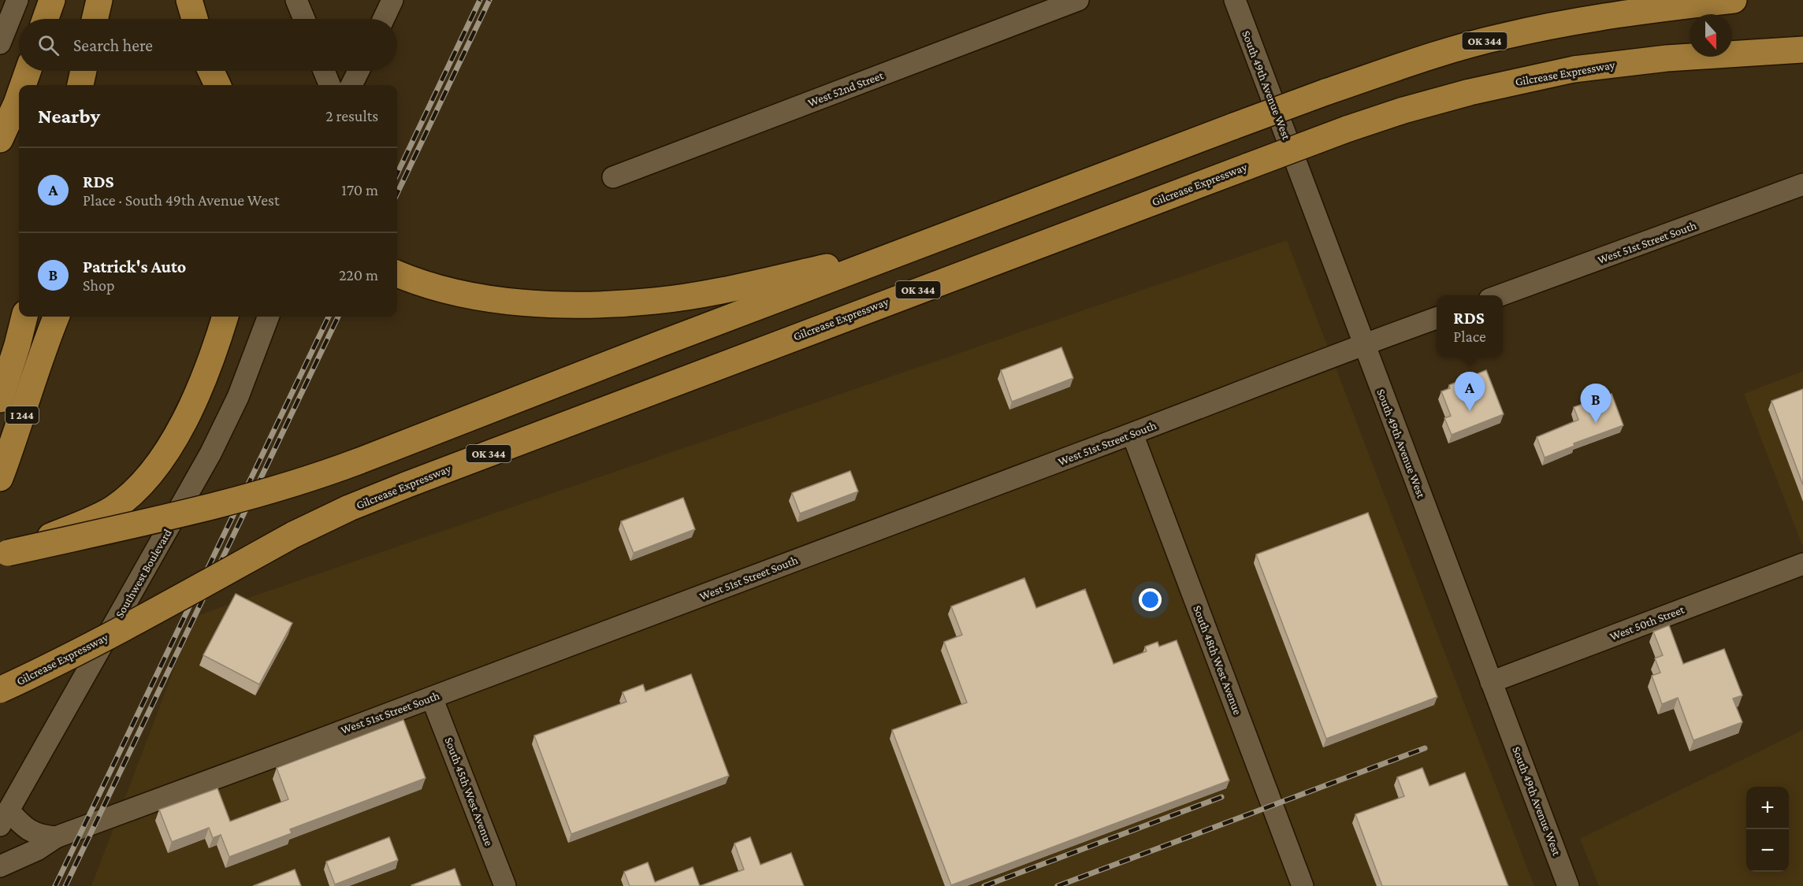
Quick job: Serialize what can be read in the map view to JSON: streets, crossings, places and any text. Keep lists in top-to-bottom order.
{
  "streets": {
    "highway": ["OK 344", "Gilcrease Expressway", "I 244"],
    "street": [
      "South 49th Avenue West",
      "West 52nd Street",
      "West 51st Street South",
      "Southwest Boulevard",
      "West 50th Street",
      "South 48th West Avenue",
      "South 45th West Avenue"
    ]
  },
  "crossings": [
    ["South 49th Avenue West", "West 51st Street South"],
    ["South 49th Avenue West", "West 50th Street"],
    ["West 51st Street South", "South 48th West Avenue"],
    ["West 51st Street South", "South 45th West Avenue"]
  ],
  "north": "bottom",
  "page": {
    "search": "Search here",
    "heading": ["Nearby", "2 results"],
    "list": [
      {
        "mark": "A",
        "name": "RDS",
        "note": "Place · South 49th Avenue West",
        "value": "170 m"
      },
      {
        "mark": "B",
        "name": "Patrick's Auto",
        "note": "Shop",
        "value": "220 m"
      }
    ],
    "popup": ["RDS", "Place"],
    "pins": ["A", "B"],
    "map_buttons": ["+", "−"]
  }
}
